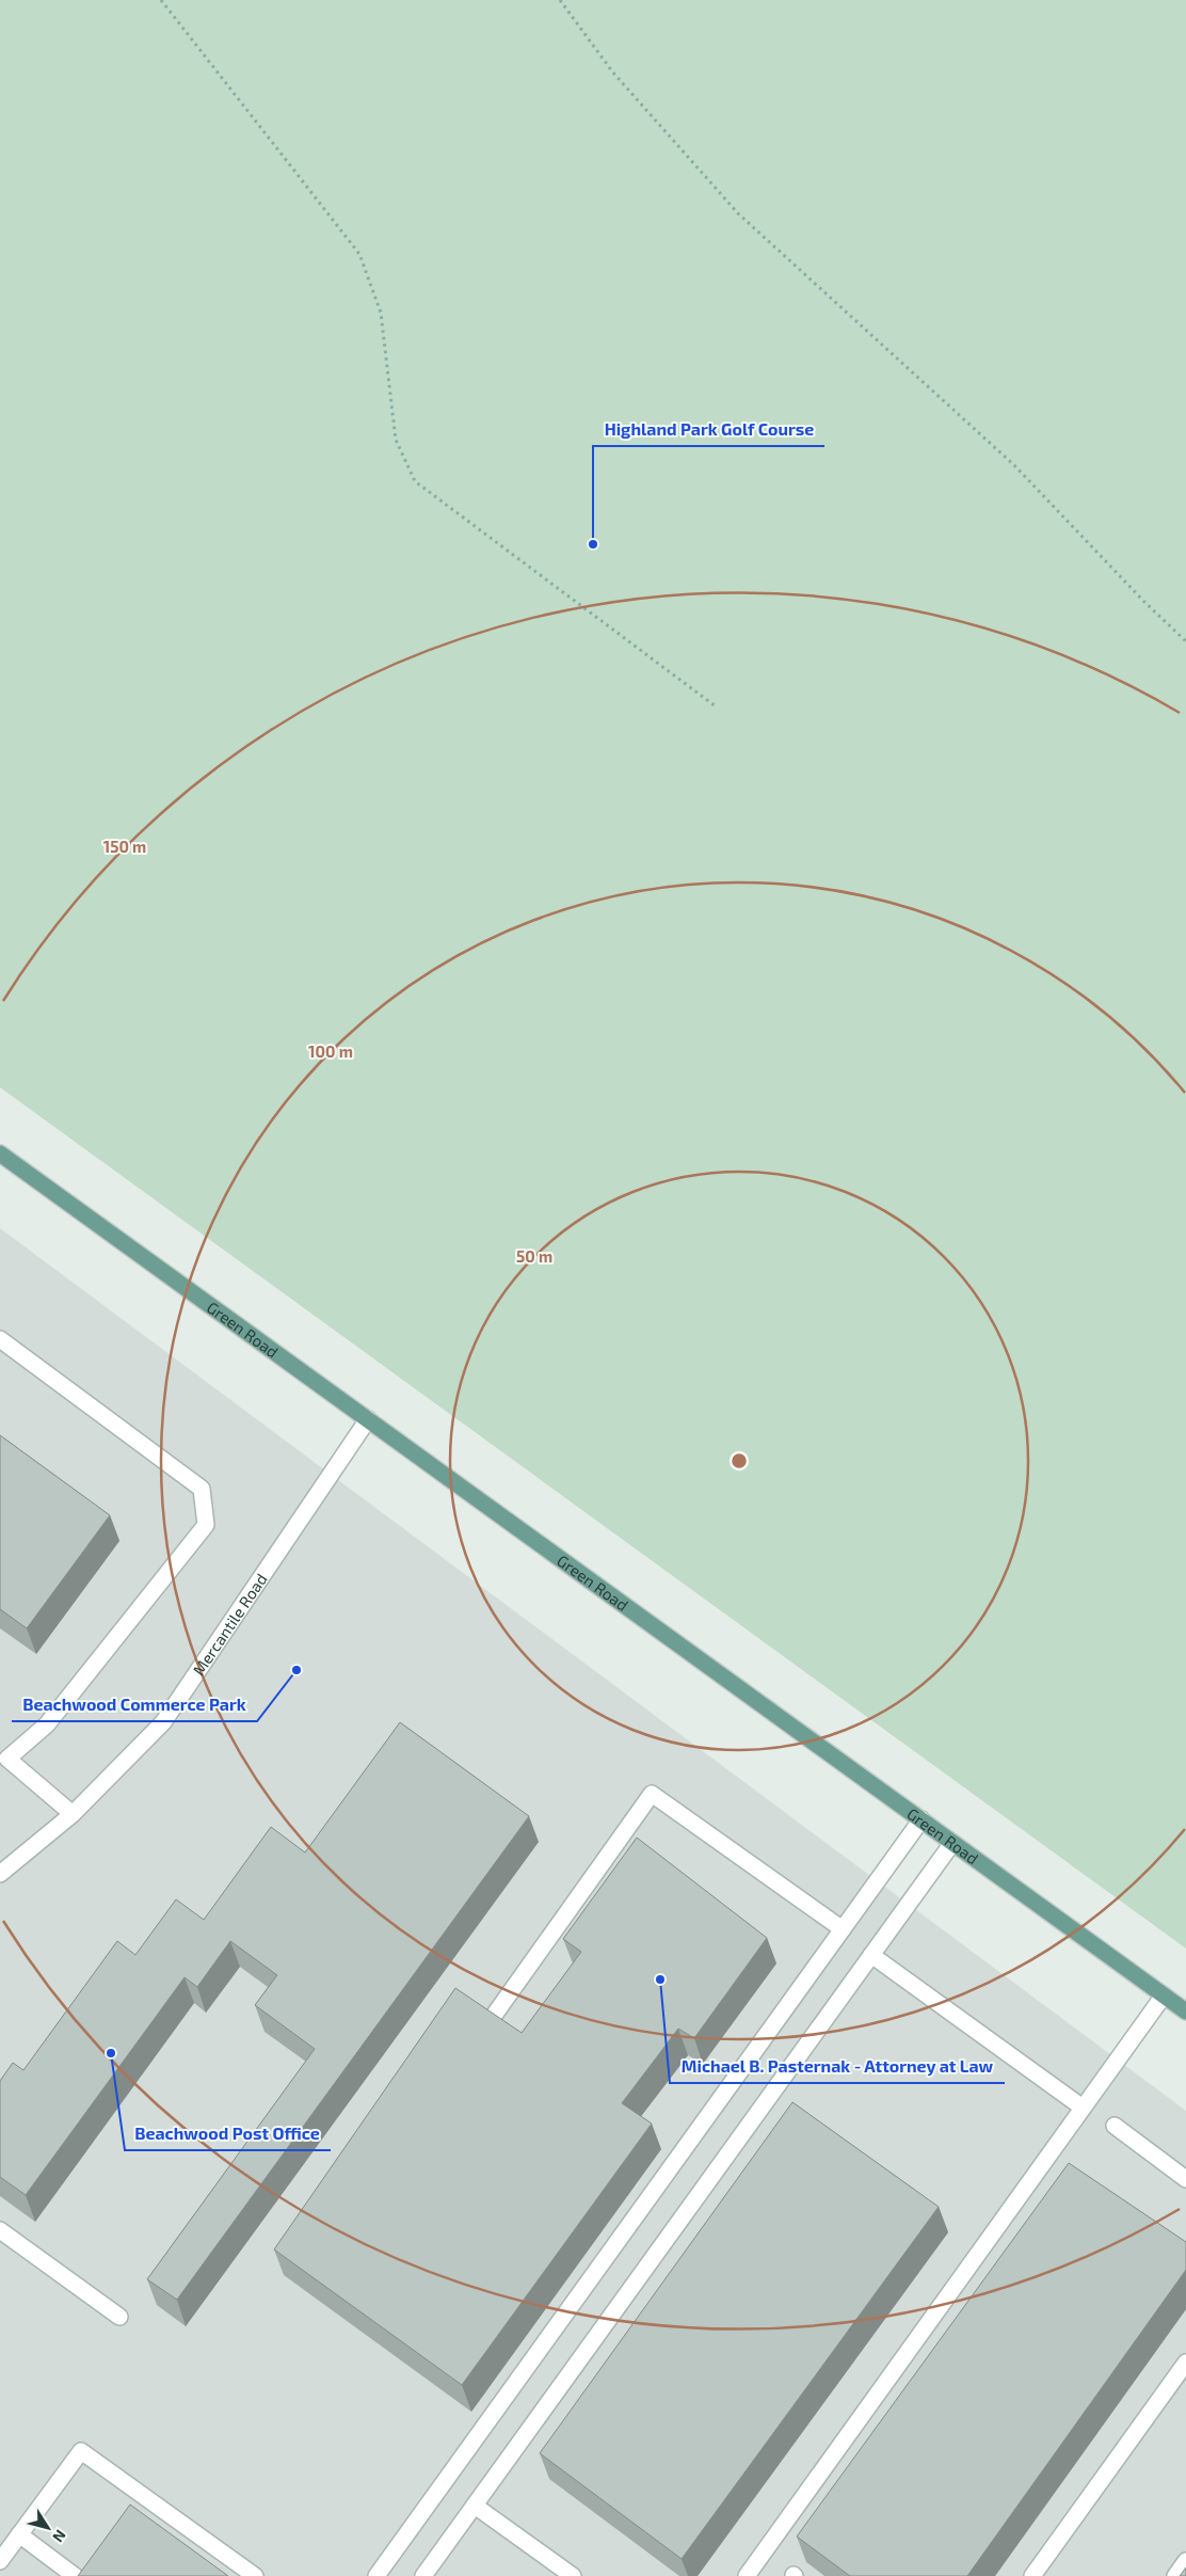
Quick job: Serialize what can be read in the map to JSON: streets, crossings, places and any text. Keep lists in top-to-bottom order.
{
  "streets": {
    "main road": ["Green Road"],
    "street": ["Mercantile Road"]
  },
  "crossings": [
    ["Green Road", "Mercantile Road"]
  ],
  "places": [
    "Highland Park Golf Course",
    "Beachwood Commerce Park",
    "Michael B. Pasternak - Attorney at Law",
    "Beachwood Post Office"
  ],
  "north": "bottom right",
  "rings": ["150 m", "100 m", "50 m"]
}
